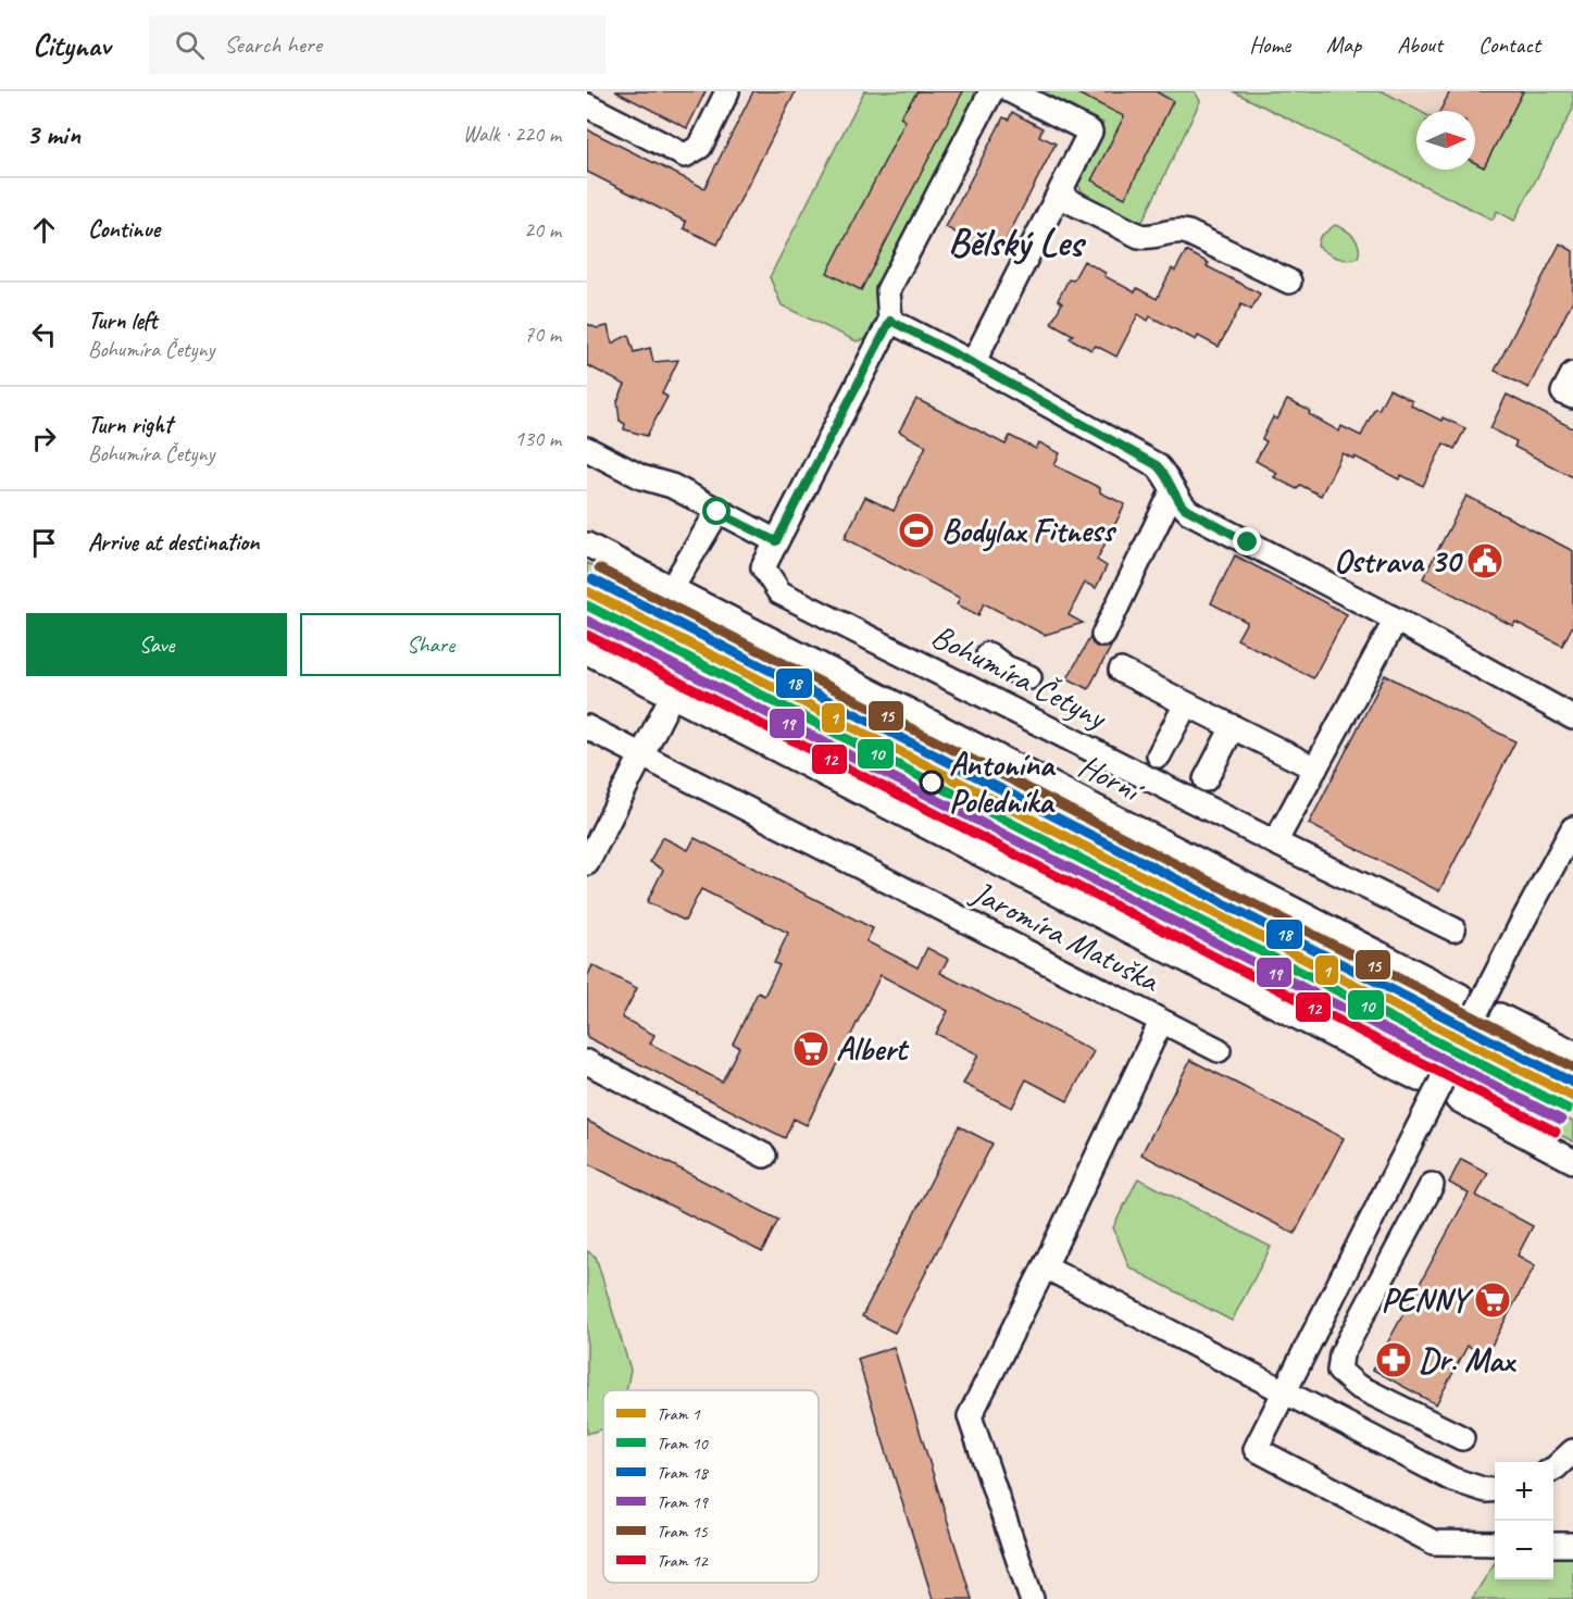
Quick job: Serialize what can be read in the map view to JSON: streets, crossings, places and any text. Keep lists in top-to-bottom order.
{
  "streets": {
    "street": ["Bohumíra Četyny", "Horní", "Jaromíra Matuška"]
  },
  "districts": ["Bělský Les"],
  "places": {
    "sports": ["Bodylax Fitness"],
    "public building": ["Ostrava 30"],
    "other": ["Antonína Poledníka"],
    "supermarket": ["Albert", "PENNY"],
    "pharmacy": ["Dr. Max"]
  },
  "lines": [
    "tram line 15",
    "tram line 18",
    "tram line 1",
    "tram line 10",
    "tram line 19",
    "tram line 12"
  ],
  "legend": [
    "Tram 1",
    "Tram 10",
    "Tram 18",
    "Tram 19",
    "Tram 15",
    "Tram 12"
  ],
  "north": "right",
  "page": {
    "header": "Citynav",
    "search": "Search here",
    "nav": [
      "Home",
      "Map",
      "About",
      "Contact"
    ],
    "heading": ["3 min", "Walk · 220 m"],
    "list": [
      ["Continue", "20 m"],
      ["Turn left", "Bohumíra Četyny", "70 m"],
      ["Turn right", "Bohumíra Četyny", "130 m"],
      "Arrive at destination"
    ],
    "buttons": ["Save", "Share"],
    "map_buttons": ["+", "−"]
  }
}
